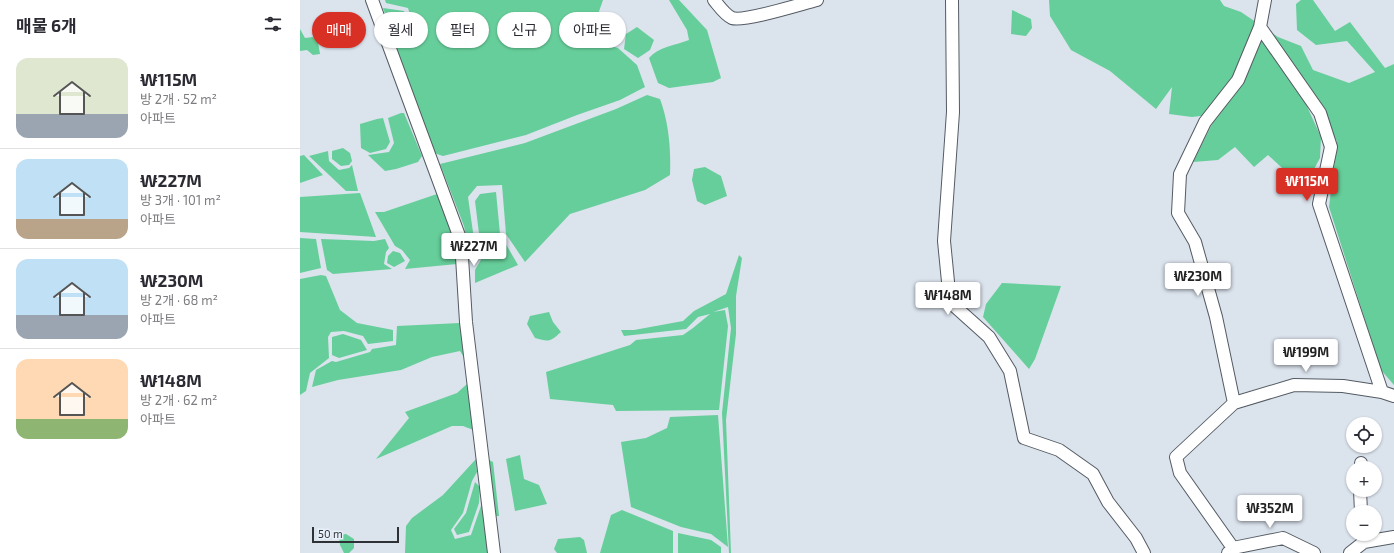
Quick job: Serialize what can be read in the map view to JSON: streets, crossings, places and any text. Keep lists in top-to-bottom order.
{
  "scale_bar": "50 m",
  "page": {
    "heading": "매물 6개",
    "chip": [
      "매매",
      "월세",
      "필터",
      "신규",
      "아파트"
    ],
    "list": [
      {
        "name": "₩115M",
        "note": "방 2개 · 52 m² · 아파트"
      },
      {
        "name": "₩227M",
        "note": "방 3개 · 101 m² · 아파트"
      },
      {
        "name": "₩230M",
        "note": "방 2개 · 68 m² · 아파트"
      },
      {
        "name": "₩148M",
        "note": "방 2개 · 62 m² · 아파트"
      }
    ],
    "price": [
      "₩115M",
      "₩227M",
      "₩230M",
      "₩148M",
      "₩199M",
      "₩352M"
    ],
    "map_buttons": ["+", "−"],
    "scale": "50 m"
  }
}
